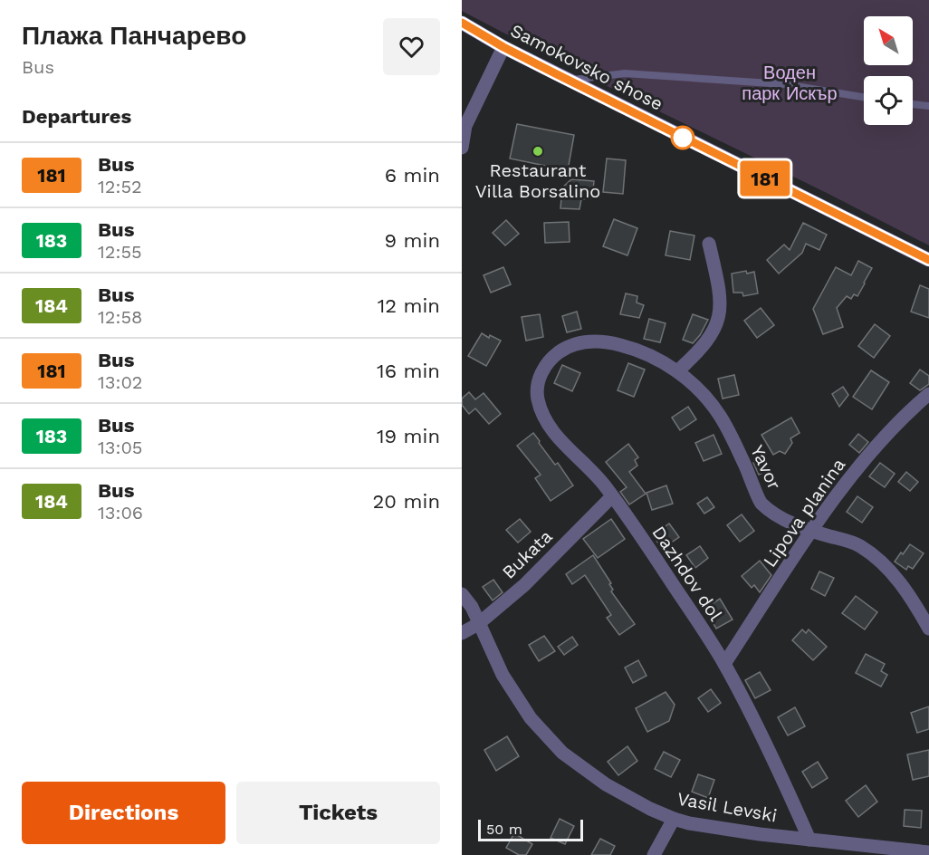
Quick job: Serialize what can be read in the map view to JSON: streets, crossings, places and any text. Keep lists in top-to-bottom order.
{
  "streets": {
    "main road": ["Samokovsko shose"],
    "street": [
      "Yavor",
      "Lipova planina",
      "Bukata",
      "Dazhdov dol",
      "Vasil Levski"
    ]
  },
  "crossings": [
    ["Yavor", "Lipova planina"],
    ["Yavor", "Dazhdov dol"],
    ["Lipova planina", "Dazhdov dol"],
    ["Bukata", "Dazhdov dol"],
    ["Bukata", "Vasil Levski"],
    ["Dazhdov dol", "Vasil Levski"]
  ],
  "parks": ["Воден парк Искър"],
  "places": ["Restaurant Villa Borsalino"],
  "lines": ["bus line 181"],
  "scale_bar": "50 m",
  "north": "top left",
  "page": {
    "heading": [
      ["Плажа Панчарево", "Bus"],
      "Departures"
    ],
    "on_map": "181",
    "list": [
      {
        "mark": "181",
        "name": "Bus",
        "note": "12:52",
        "value": "6 min"
      },
      {
        "mark": "183",
        "name": "Bus",
        "note": "12:55",
        "value": "9 min"
      },
      {
        "mark": "184",
        "name": "Bus",
        "note": "12:58",
        "value": "12 min"
      },
      {
        "mark": "181",
        "name": "Bus",
        "note": "13:02",
        "value": "16 min"
      },
      {
        "mark": "183",
        "name": "Bus",
        "note": "13:05",
        "value": "19 min"
      },
      {
        "mark": "184",
        "name": "Bus",
        "note": "13:06",
        "value": "20 min"
      }
    ],
    "buttons": ["Directions", "Tickets"],
    "scale": "50 m"
  }
}
